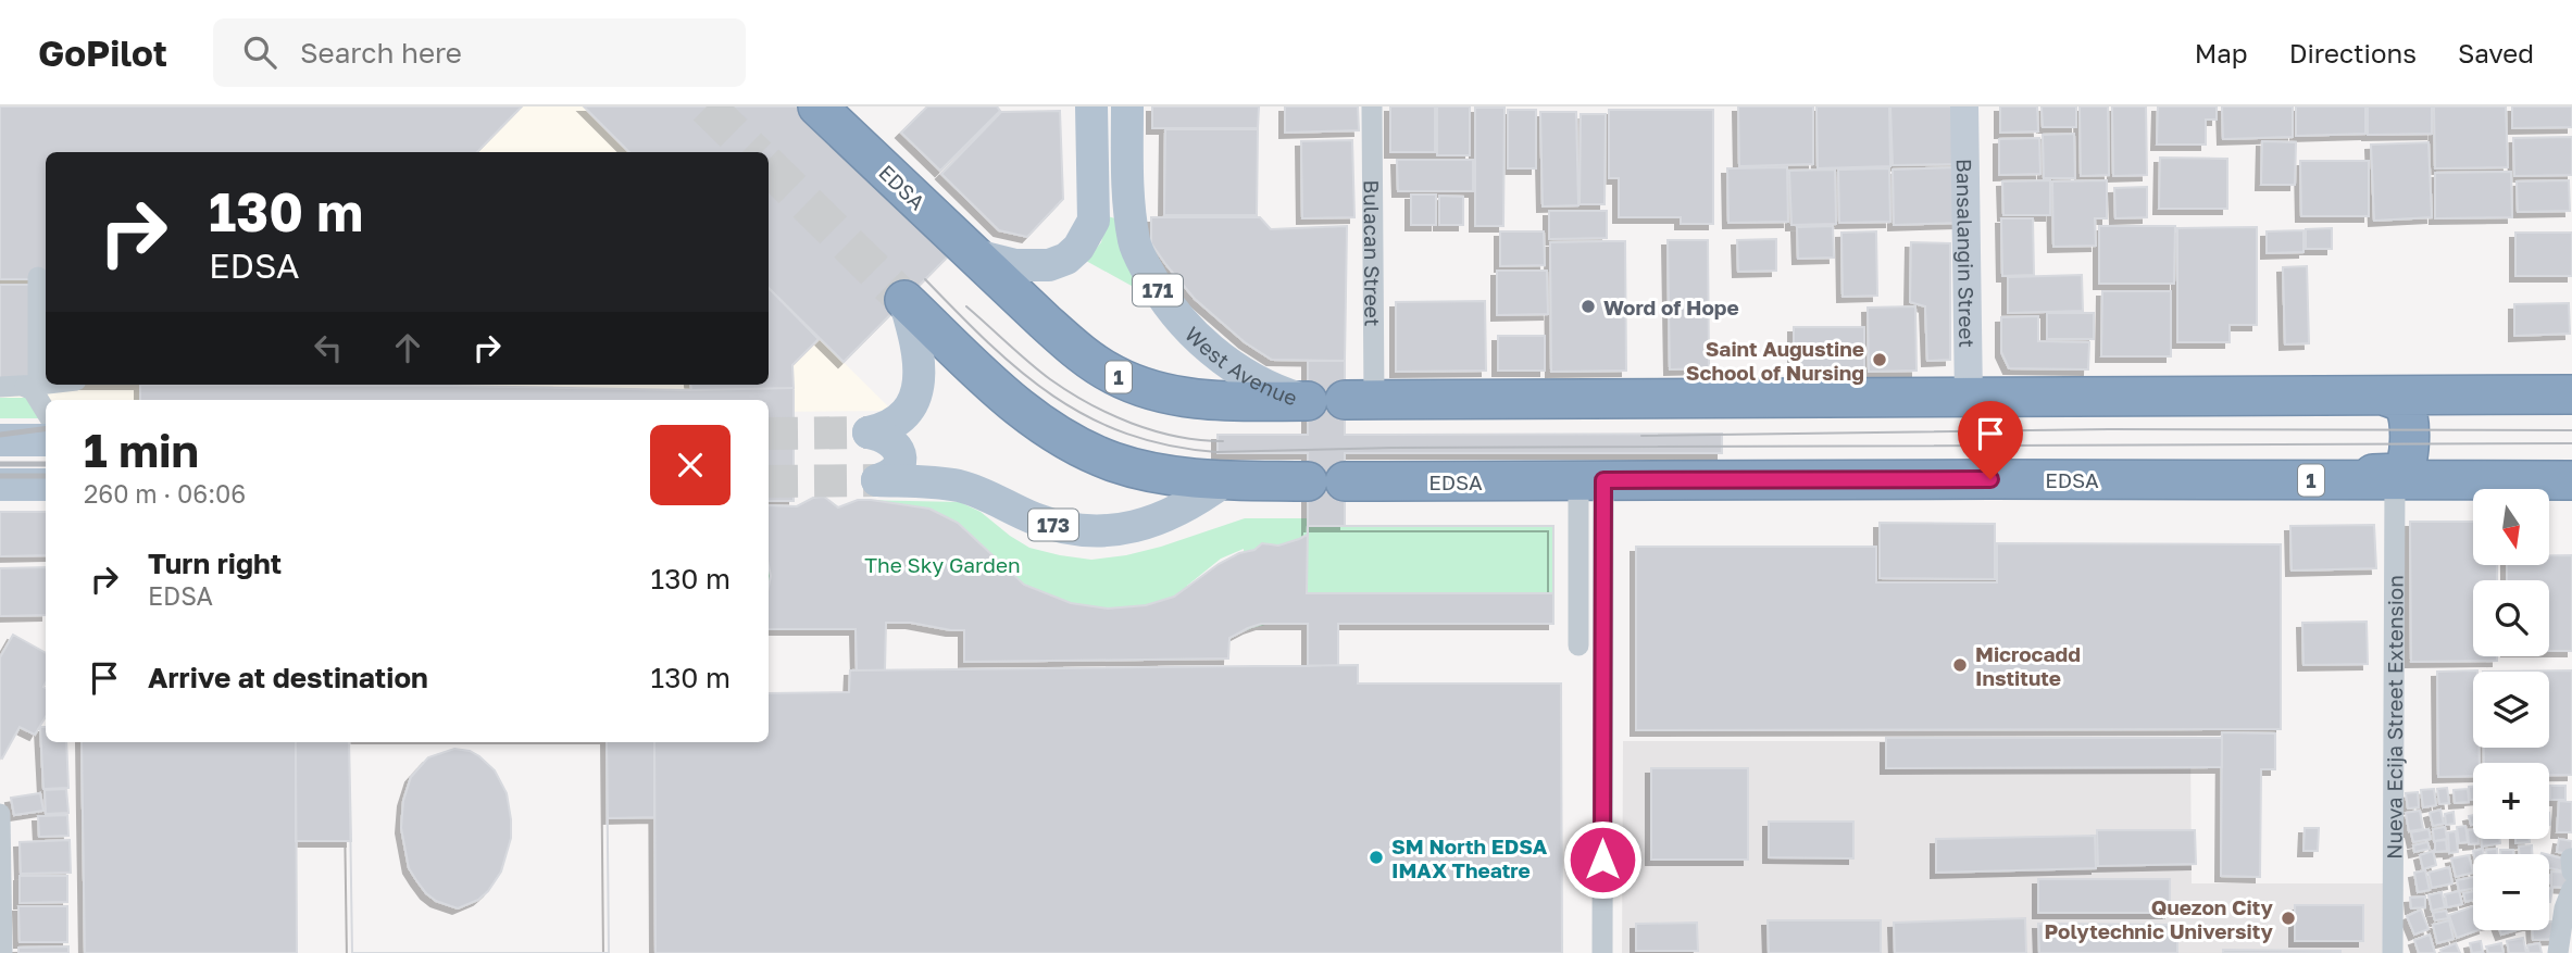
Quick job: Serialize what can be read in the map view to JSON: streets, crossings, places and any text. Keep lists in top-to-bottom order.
{
  "streets": {
    "highway": ["EDSA", "1"],
    "main road": ["171", "West Avenue", "173"],
    "street": ["Bansalangin Street", "Bulacan Street", "Nueva Ecija Street Extension"]
  },
  "crossings": [
    ["EDSA", "West Avenue"],
    ["EDSA", "Nueva Ecija Street Extension"]
  ],
  "parks": ["The Sky Garden"],
  "places": [
    "Word of Hope",
    "Saint Augustine School of Nursing",
    "Microcadd Institute",
    "SM North EDSA IMAX Theatre",
    "Quezon City Polytechnic University"
  ],
  "north": "bottom",
  "page": {
    "header": "GoPilot",
    "search": "Search here",
    "nav": ["Map", "Directions", "Saved"],
    "turn": ["130 m", "EDSA"],
    "heading": ["1 min", "260 m · 06:06"],
    "map_buttons": ["+", "−"],
    "list": [
      {
        "name": "Turn right",
        "note": "EDSA",
        "value": "130 m"
      },
      {
        "name": "Arrive at destination",
        "value": "130 m"
      }
    ]
  }
}
